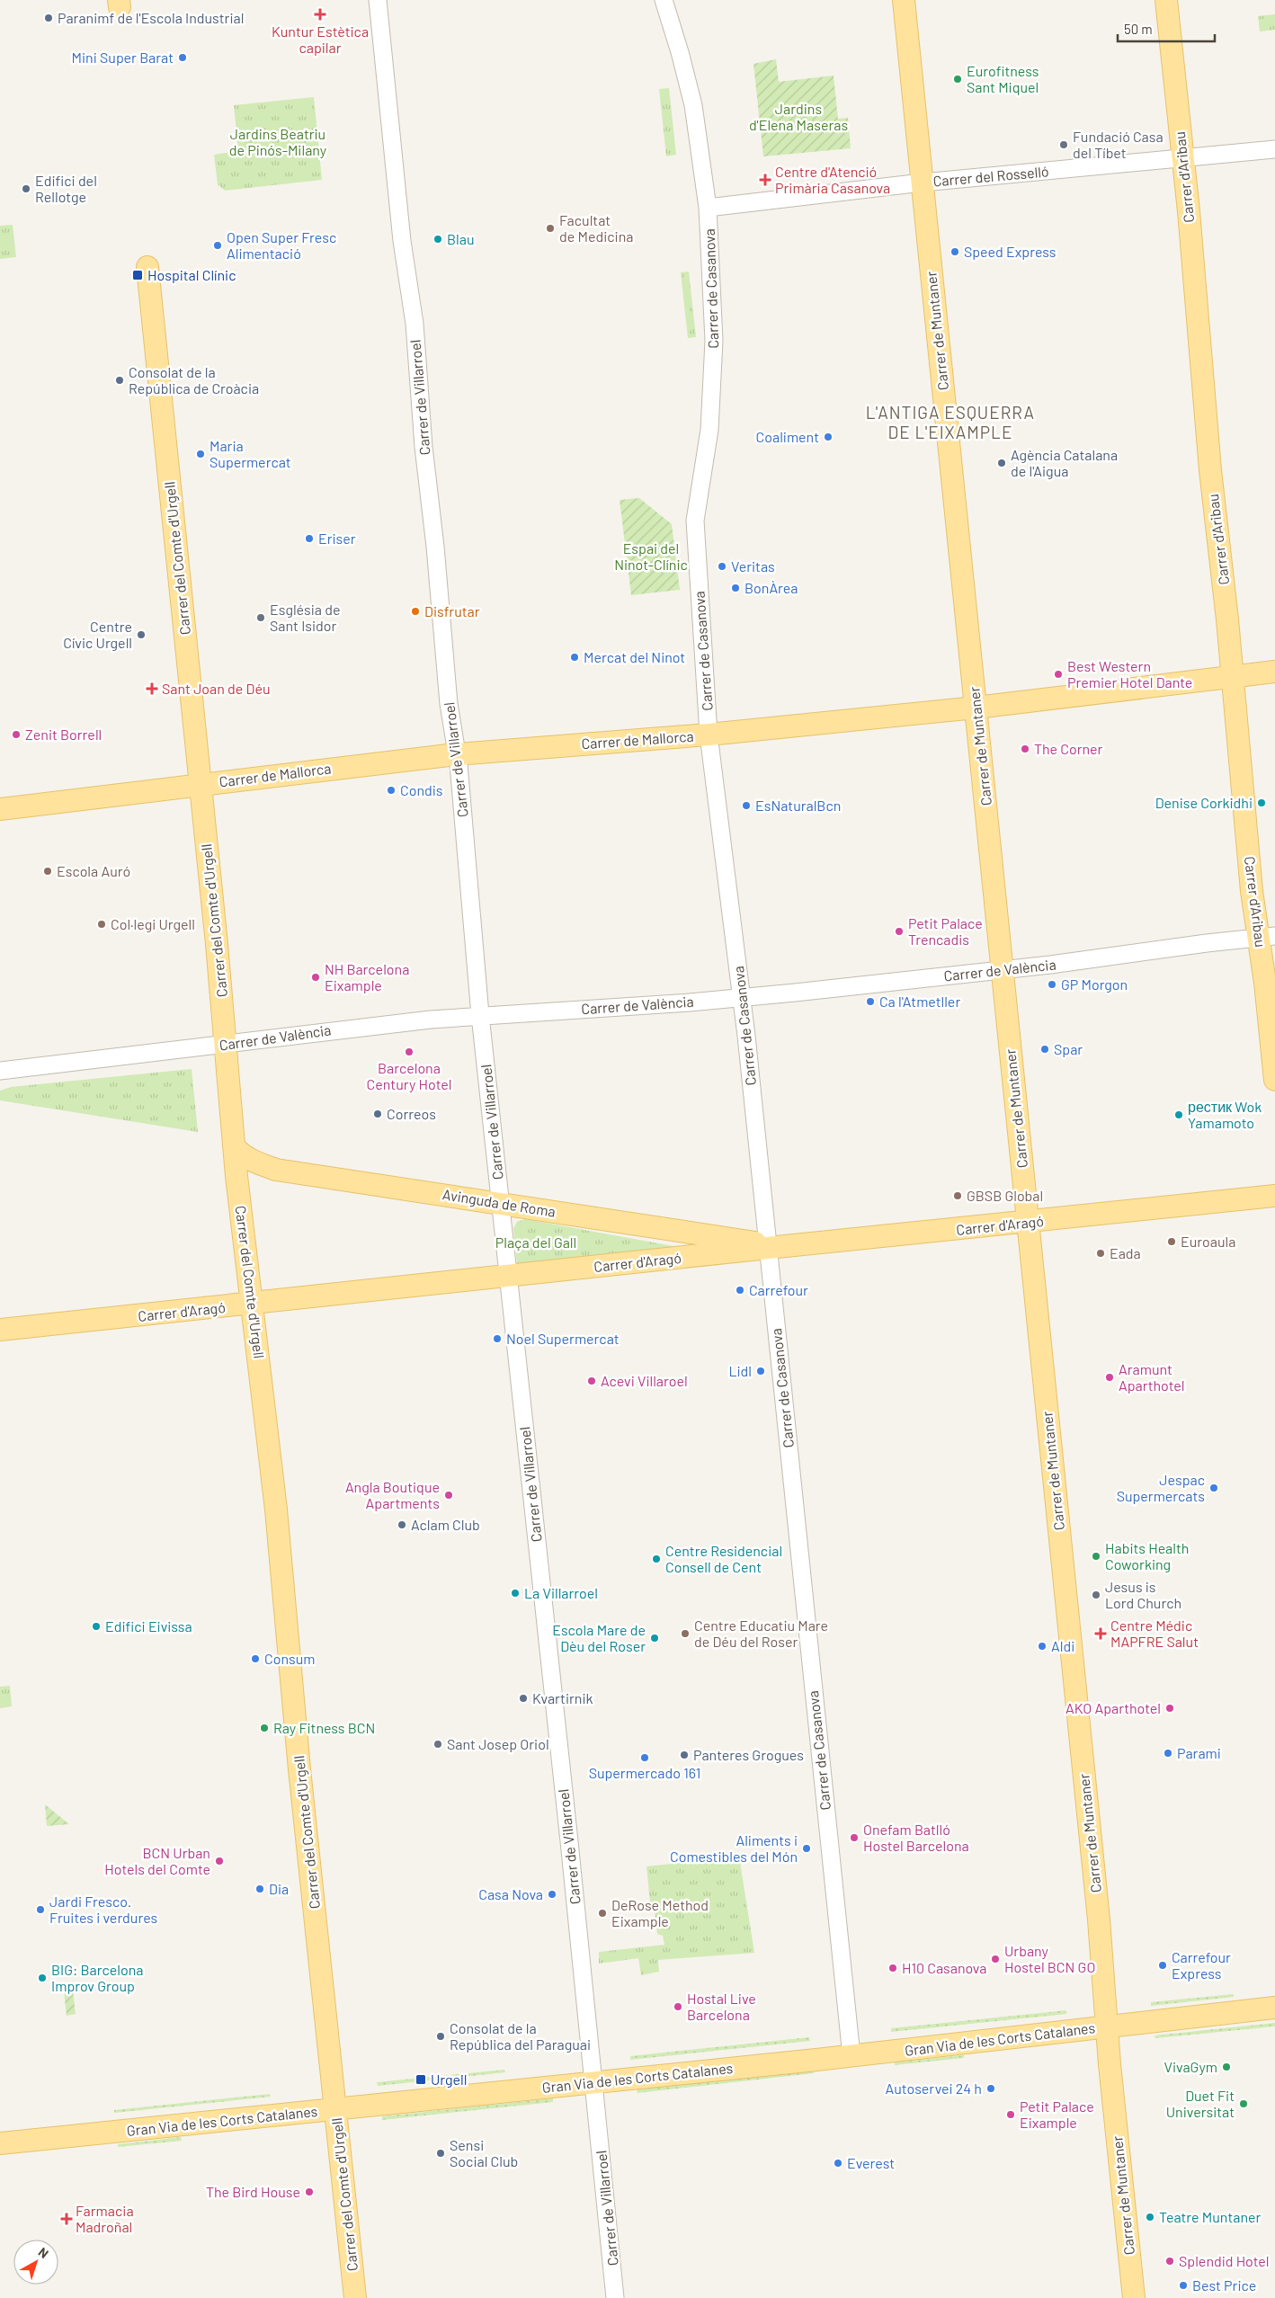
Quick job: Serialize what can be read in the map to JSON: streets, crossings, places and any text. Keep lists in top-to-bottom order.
{
  "streets": {
    "main road": [
      "Carrer d'Aribau",
      "Carrer de Muntaner",
      "Carrer del Comte d'Urgell",
      "Carrer de Mallorca",
      "Avinguda de Roma",
      "Carrer d'Aragó",
      "Gran Via de les Corts Catalanes"
    ],
    "street": [
      "Carrer del Rosselló",
      "Carrer de Casanova",
      "Carrer de Villarroel",
      "Carrer de València"
    ]
  },
  "crossings": [
    ["Carrer del Rosselló", "Carrer d'Aribau"],
    ["Carrer del Rosselló", "Carrer de Casanova"],
    ["Carrer del Rosselló", "Carrer de Muntaner"],
    ["Carrer d'Aribau", "Carrer de Mallorca"],
    ["Carrer d'Aribau", "Carrer de València"],
    ["Carrer de Casanova", "Carrer de Mallorca"],
    ["Carrer de Casanova", "Carrer de València"],
    ["Carrer de Casanova", "Avinguda de Roma"],
    ["Carrer de Casanova", "Carrer d'Aragó"],
    ["Carrer de Casanova", "Gran Via de les Corts Catalanes"],
    ["Carrer de Muntaner", "Carrer de Mallorca"],
    ["Carrer de Muntaner", "Carrer de València"],
    ["Carrer de Muntaner", "Carrer d'Aragó"],
    ["Carrer de Muntaner", "Gran Via de les Corts Catalanes"],
    ["Carrer de Villarroel", "Carrer de Mallorca"],
    ["Carrer de Villarroel", "Carrer de València"],
    ["Carrer de Villarroel", "Avinguda de Roma"],
    ["Carrer de Villarroel", "Carrer d'Aragó"],
    ["Carrer de Villarroel", "Gran Via de les Corts Catalanes"],
    ["Carrer del Comte d'Urgell", "Carrer de Mallorca"],
    ["Carrer del Comte d'Urgell", "Carrer de València"],
    ["Carrer del Comte d'Urgell", "Avinguda de Roma"],
    ["Carrer del Comte d'Urgell", "Carrer d'Aragó"],
    ["Carrer del Comte d'Urgell", "Gran Via de les Corts Catalanes"],
    ["Avinguda de Roma", "Carrer d'Aragó"]
  ],
  "districts": ["L'ANTIGA ESQUERRA DE L'EIXAMPLE"],
  "parks": [
    "Jardins d'Elena Maseras",
    "Jardins Beatriu de Pinós-Milany",
    "Espai del Ninot-Clínic",
    "Plaça del Gall"
  ],
  "places": {
    "health": [
      "Kuntur Estètica capilar",
      "Centre d'Atenció Primària Casanova",
      "Sant Joan de Déu",
      "Centre Médic MAPFRE Salut",
      "Farmacia Madroñal"
    ],
    "other": [
      "Paranimf de l'Escola Industrial",
      "Mini Super Barat",
      "Eurofitness Sant Miquel",
      "Fundació Casa del Tíbet",
      "Edifici del Rellotge",
      "Facultat de Medicina",
      "Blau",
      "Open Super Fresc Alimentació",
      "Speed Express",
      "Consolat de la República de Croàcia",
      "Coaliment",
      "Maria Supermercat",
      "Agència Catalana de l'Aigua",
      "Eriser",
      "Veritas",
      "BonÀrea",
      "Disfrutar",
      "Església de Sant Isidor",
      "Centre Cívic Urgell",
      "Mercat del Ninot",
      "Best Western Premier Hotel Dante",
      "Zenit Borrell",
      "The Corner",
      "Condis",
      "Denise Corkidhi",
      "EsNaturalBcn",
      "Escola Auró",
      "Col·legi Urgell",
      "Petit Palace Trencadis",
      "NH Barcelona Eixample",
      "GP Morgon",
      "Ca l'Atmetller",
      "Spar",
      "Barcelona Century Hotel",
      "Correos",
      "рестик Wok Yamamoto",
      "GBSB Global",
      "Euroaula",
      "Eada",
      "Carrefour",
      "Noel Supermercat",
      "Lidl",
      "Aramunt Aparthotel",
      "Acevi Villaroel",
      "Jespac Supermercats",
      "Angla Boutique Apartments",
      "Aclam Club",
      "Habits Health Coworking",
      "Centre Residencial Consell de Cent",
      "La Villarroel",
      "Jesus is Lord Church",
      "Edifici Eivissa",
      "Centre Educatiu Mare de Déu del Roser",
      "Escola Mare de Dèu del Roser",
      "Aldi",
      "Consum",
      "Kvartirnik",
      "AKO Aparthotel",
      "Ray Fitness BCN",
      "Sant Josep Oriol",
      "Parami",
      "Panteres Grogues",
      "Supermercado 161",
      "Onefam Batlló Hostel Barcelona",
      "Aliments i Comestibles del Món",
      "BCN Urban Hotels del Comte",
      "Dia",
      "Casa Nova",
      "Jardi Fresco. Fruites i verdures",
      "DeRose Method Eixample",
      "Urbany Hostel BCN GO",
      "Carrefour Express",
      "H10 Casanova",
      "BIG: Barcelona Improv Group",
      "Hostal Live Barcelona",
      "Consolat de la República del Paraguai",
      "VivaGym",
      "Autoservei 24 h",
      "Duet Fit Universitat",
      "Petit Palace Eixample",
      "Sensi Social Club",
      "Everest",
      "The Bird House",
      "Teatre Muntaner",
      "Splendid Hotel",
      "Best Price"
    ],
    "transit": ["Hospital Clínic", "Urgell"]
  },
  "scale_bar": "50 m",
  "north": "top right"
}
